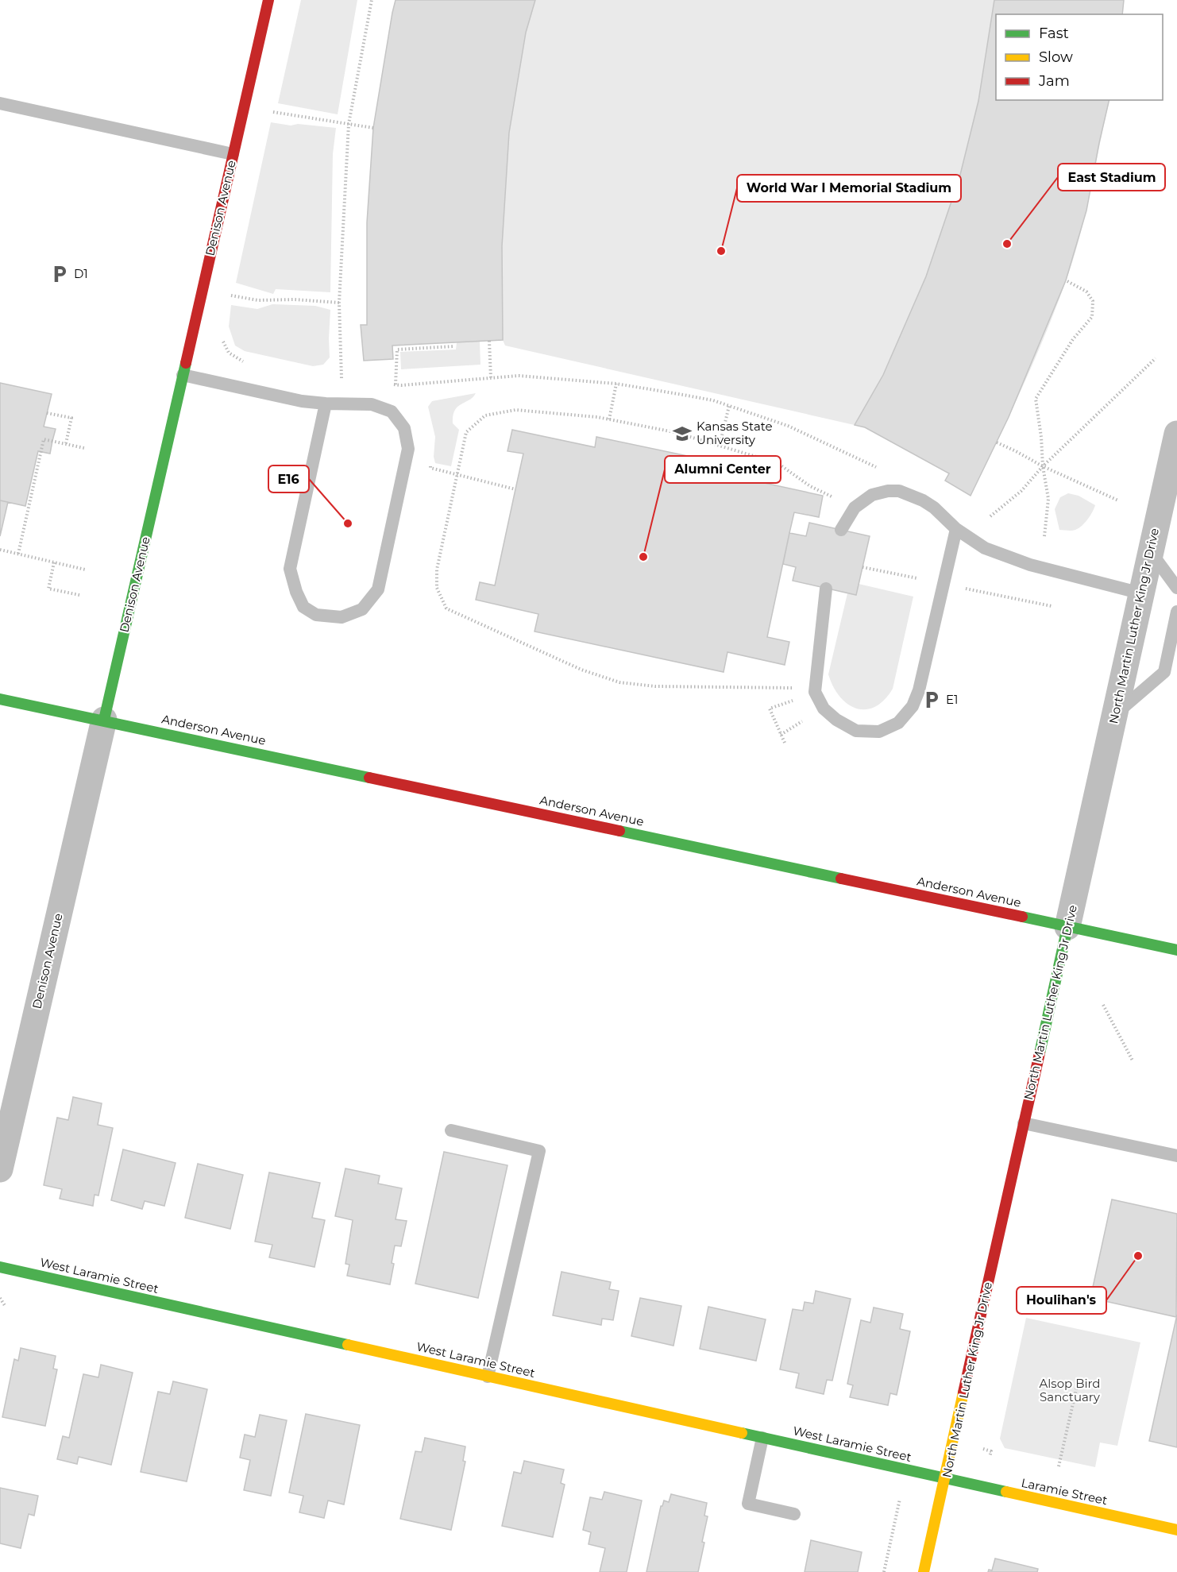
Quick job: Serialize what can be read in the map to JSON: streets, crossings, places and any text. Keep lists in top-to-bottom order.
{
  "streets": {
    "street": [
      "Denison Avenue",
      "North Martin Luther King Jr Drive",
      "Anderson Avenue",
      "West Laramie Street",
      "Laramie Street"
    ]
  },
  "crossings": [
    ["Denison Avenue", "Anderson Avenue"],
    ["North Martin Luther King Jr Drive", "Anderson Avenue"],
    ["North Martin Luther King Jr Drive", "West Laramie Street"],
    ["North Martin Luther King Jr Drive", "Laramie Street"],
    ["West Laramie Street", "Laramie Street"]
  ],
  "parks": ["Alsop Bird Sanctuary"],
  "places": {
    "other": [
      "East Stadium",
      "World War I Memorial Stadium",
      "E16",
      "Alumni Center",
      "Houlihan's"
    ],
    "parking": ["D1", "E1"],
    "school or university": ["Kansas State University"]
  },
  "legend": ["Fast", "Slow", "Jam"]
}
